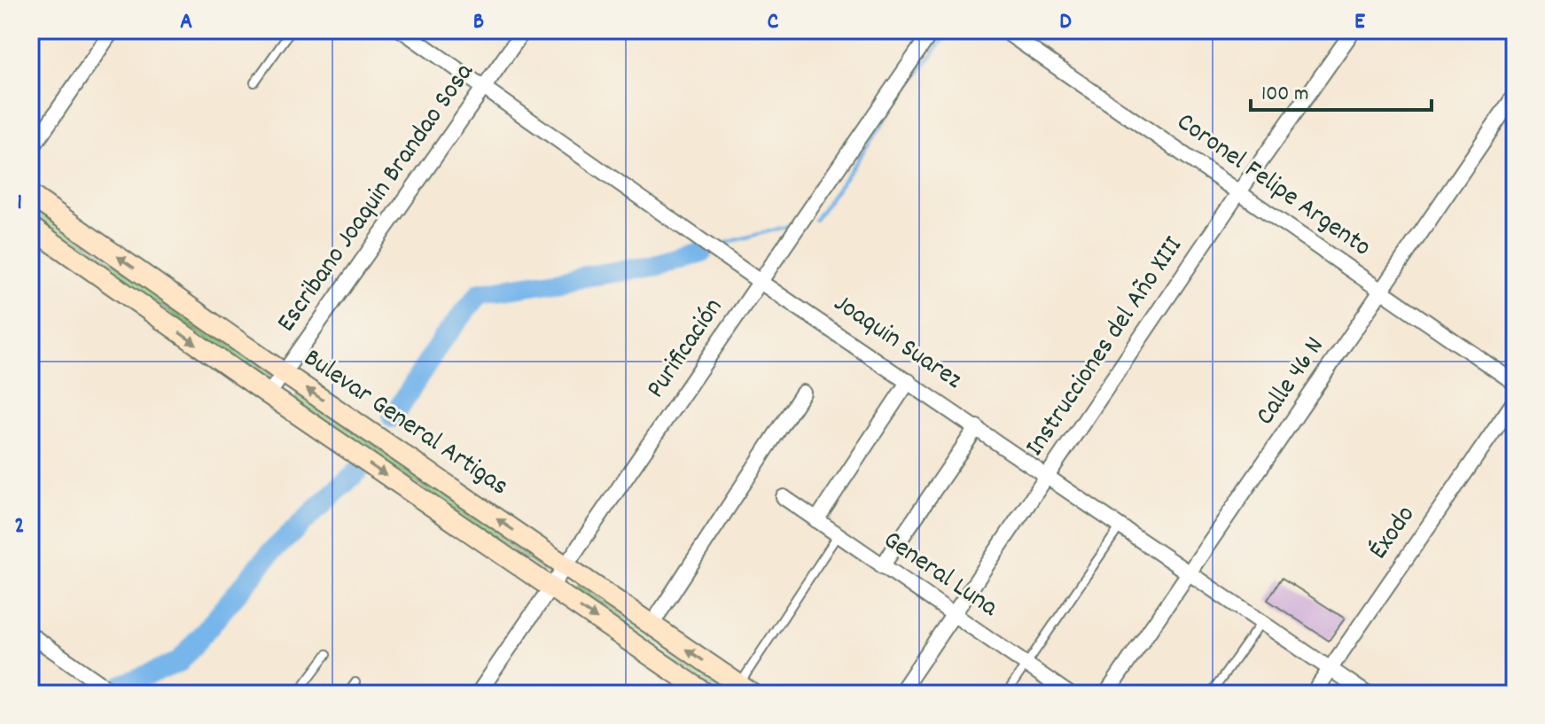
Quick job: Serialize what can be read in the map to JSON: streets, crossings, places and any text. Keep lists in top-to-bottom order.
{
  "streets": {
    "street": [
      "Coronel Felipe Argento",
      "Escribano Joaquin Brandao Sosa",
      "Joaquin Suarez",
      "Instrucciones del Año XIII",
      "Purificación",
      "Calle 46 N",
      "Bulevar General Artigas",
      "Éxodo",
      "General Luna"
    ]
  },
  "crossings": [
    ["Coronel Felipe Argento", "Instrucciones del Año XIII"],
    ["Coronel Felipe Argento", "Calle 46 N"],
    ["Escribano Joaquin Brandao Sosa", "Joaquin Suarez"],
    ["Escribano Joaquin Brandao Sosa", "Bulevar General Artigas"],
    ["Joaquin Suarez", "Instrucciones del Año XIII"],
    ["Joaquin Suarez", "Purificación"],
    ["Joaquin Suarez", "Calle 46 N"],
    ["Joaquin Suarez", "Éxodo"],
    ["Instrucciones del Año XIII", "General Luna"],
    ["Purificación", "Bulevar General Artigas"]
  ],
  "scale_bar": "100 m",
  "grid": {
    "columns": [
      "A",
      "B",
      "C",
      "D",
      "E"
    ],
    "rows": ["1", "2"]
  }
}
